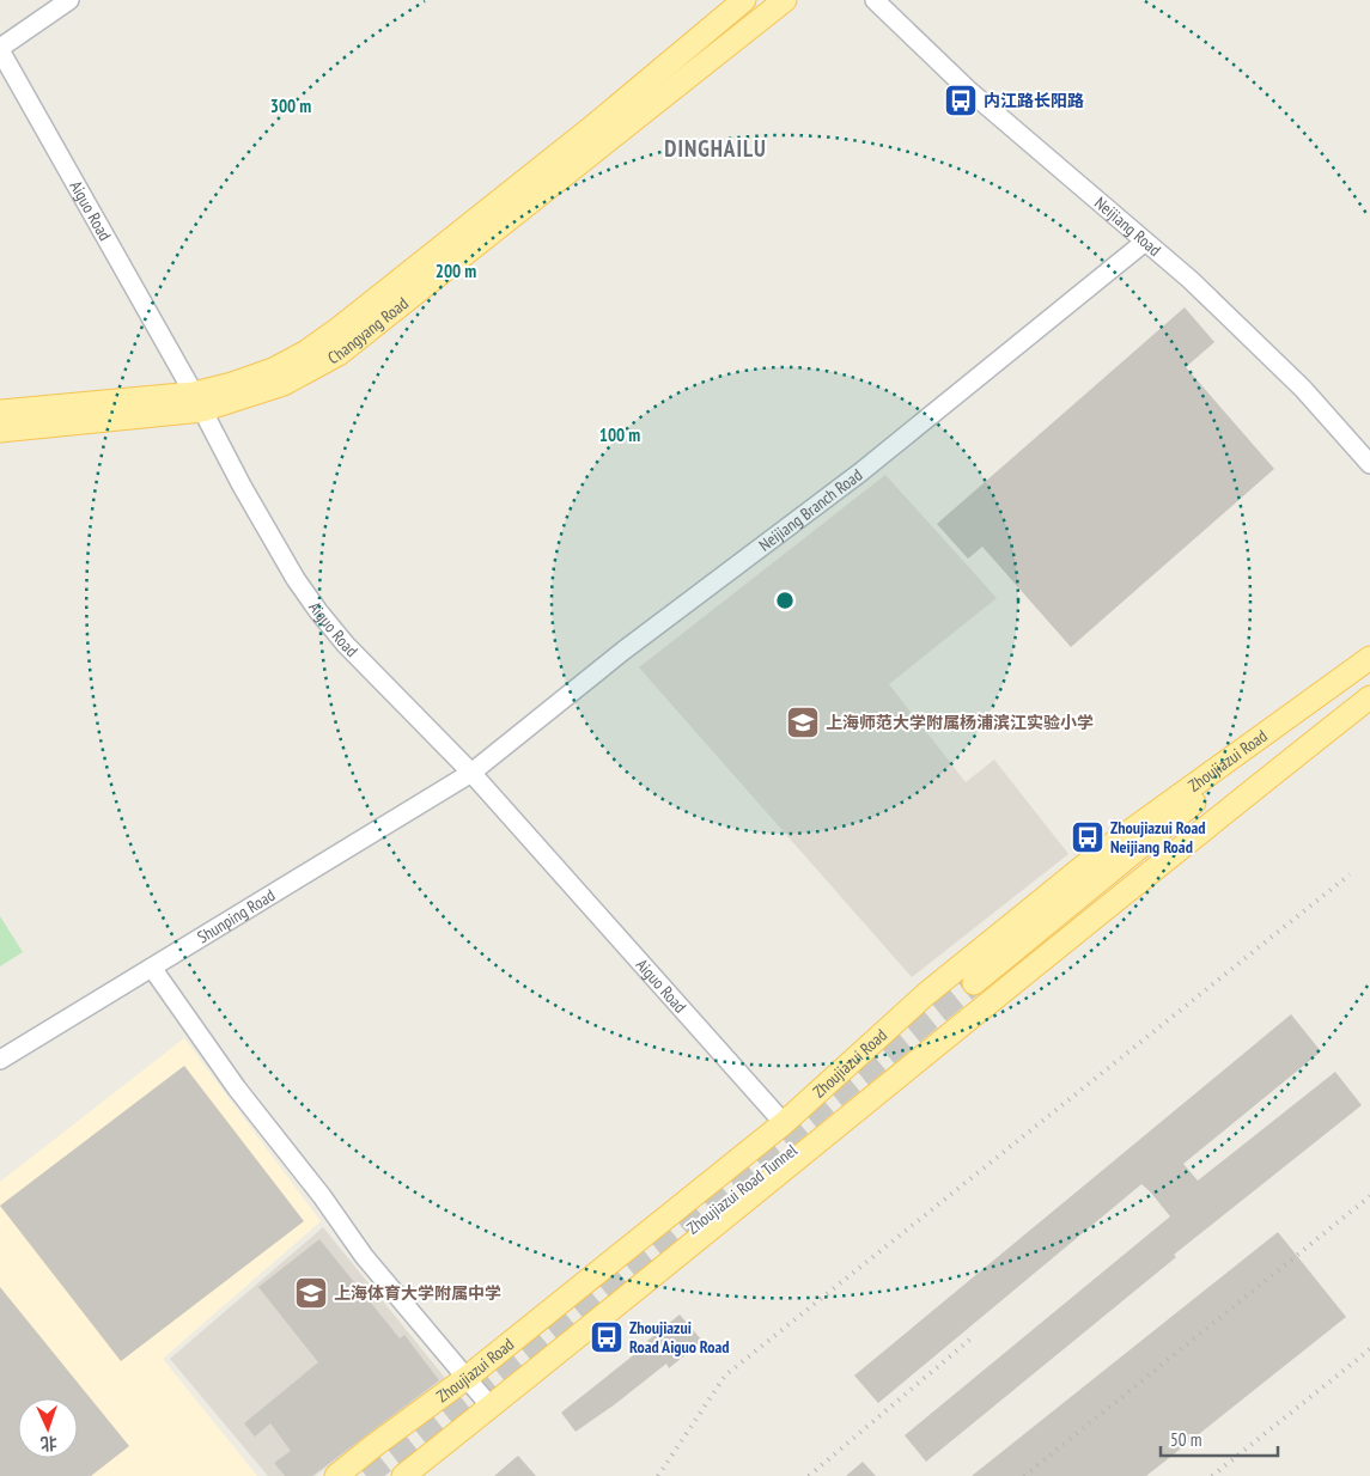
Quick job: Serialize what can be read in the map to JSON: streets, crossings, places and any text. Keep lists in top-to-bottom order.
{
  "streets": {
    "main road": ["Changyang Road", "Zhoujiazui Road", "Zhoujiazui Road Tunnel"],
    "street": [
      "Aiguo Road",
      "Neijiang Road",
      "Neijiang Branch Road",
      "Shunping Road"
    ]
  },
  "crossings": [
    ["Aiguo Road", "Changyang Road"],
    ["Aiguo Road", "Neijiang Branch Road"],
    ["Aiguo Road", "Zhoujiazui Road"],
    ["Aiguo Road", "Shunping Road"],
    ["Neijiang Road", "Neijiang Branch Road"],
    ["Neijiang Branch Road", "Shunping Road"]
  ],
  "districts": ["DINGHAILU"],
  "places": {
    "bus stop": ["内江路长阳路", "Zhoujiazui Road Neijiang Road", "Zhoujiazui Road Aiguo Road"],
    "school or university": ["上海师范大学附属杨浦滨江实验小学", "上海体育大学附属中学"]
  },
  "scale_bar": "50 m",
  "north": "bottom",
  "rings": ["300 m", "200 m", "100 m"]
}
